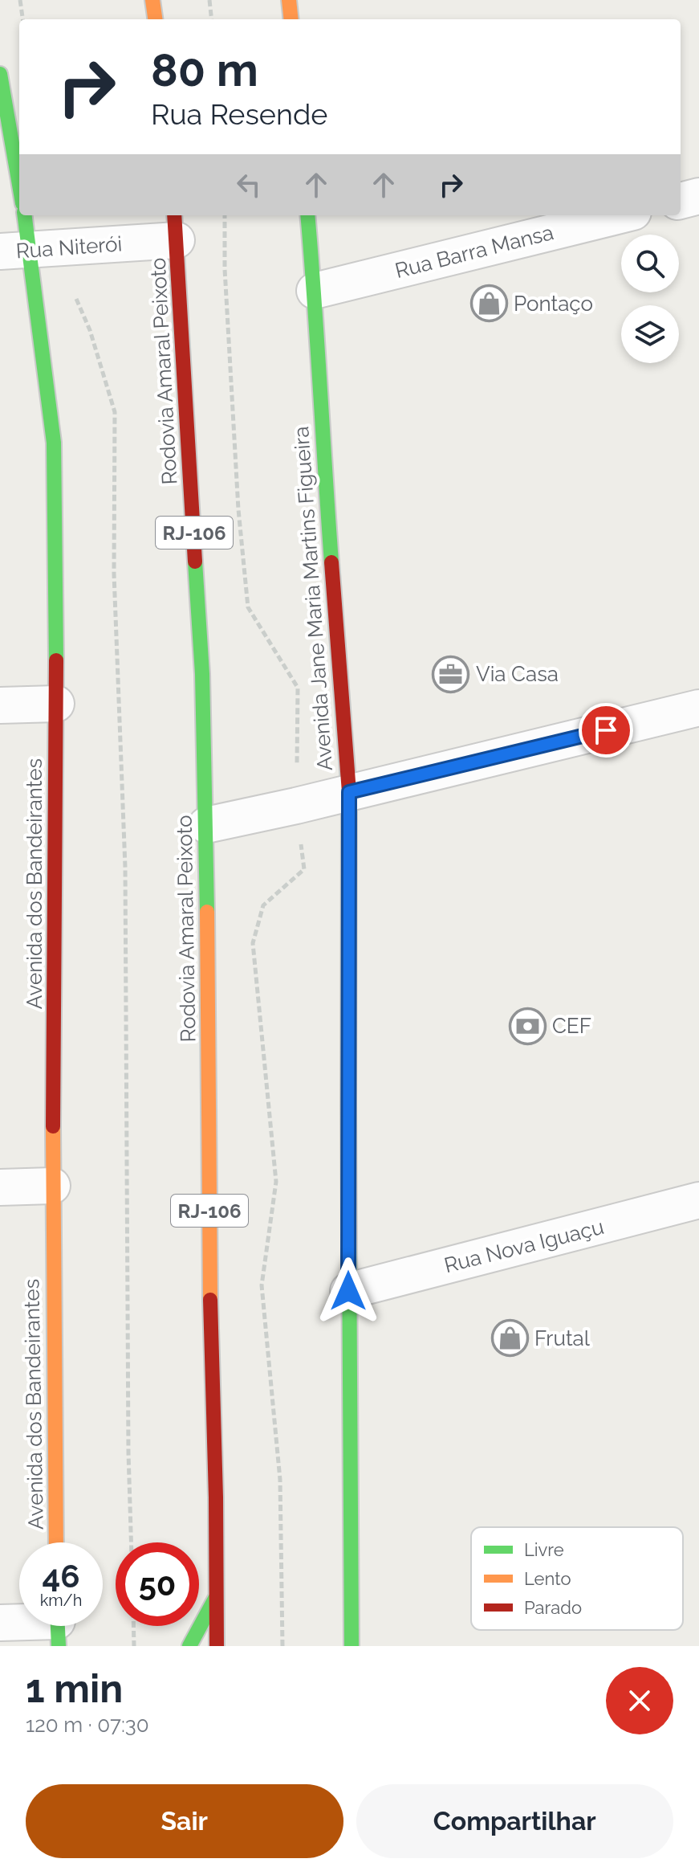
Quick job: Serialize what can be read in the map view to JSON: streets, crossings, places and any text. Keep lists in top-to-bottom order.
{
  "streets": {
    "main road": [
      "Rodovia Amaral Peixoto",
      "RJ-106",
      "Avenida Jane Maria Martins Figueira",
      "Avenida dos Bandeirantes"
    ],
    "street": ["Rua Niterói", "Rua Barra Mansa", "Rua Nova Iguaçu"]
  },
  "crossings": [
    ["Rua Niterói", "Rodovia Amaral Peixoto"],
    ["Rua Niterói", "Avenida dos Bandeirantes"],
    ["Rua Barra Mansa", "Avenida Jane Maria Martins Figueira"],
    ["Avenida Jane Maria Martins Figueira", "Rua Nova Iguaçu"]
  ],
  "places": {
    "shop": ["Pontaço", "Frutal"],
    "office": ["Via Casa"],
    "bank": ["CEF"]
  },
  "legend": ["Livre", "Lento", "Parado"],
  "page": {
    "turn": ["80 m", "Rua Resende"],
    "speed": "46 km/h",
    "limit": "50",
    "heading": ["1 min", "120 m · 07:30"],
    "buttons": ["Sair", "Compartilhar"]
  }
}
